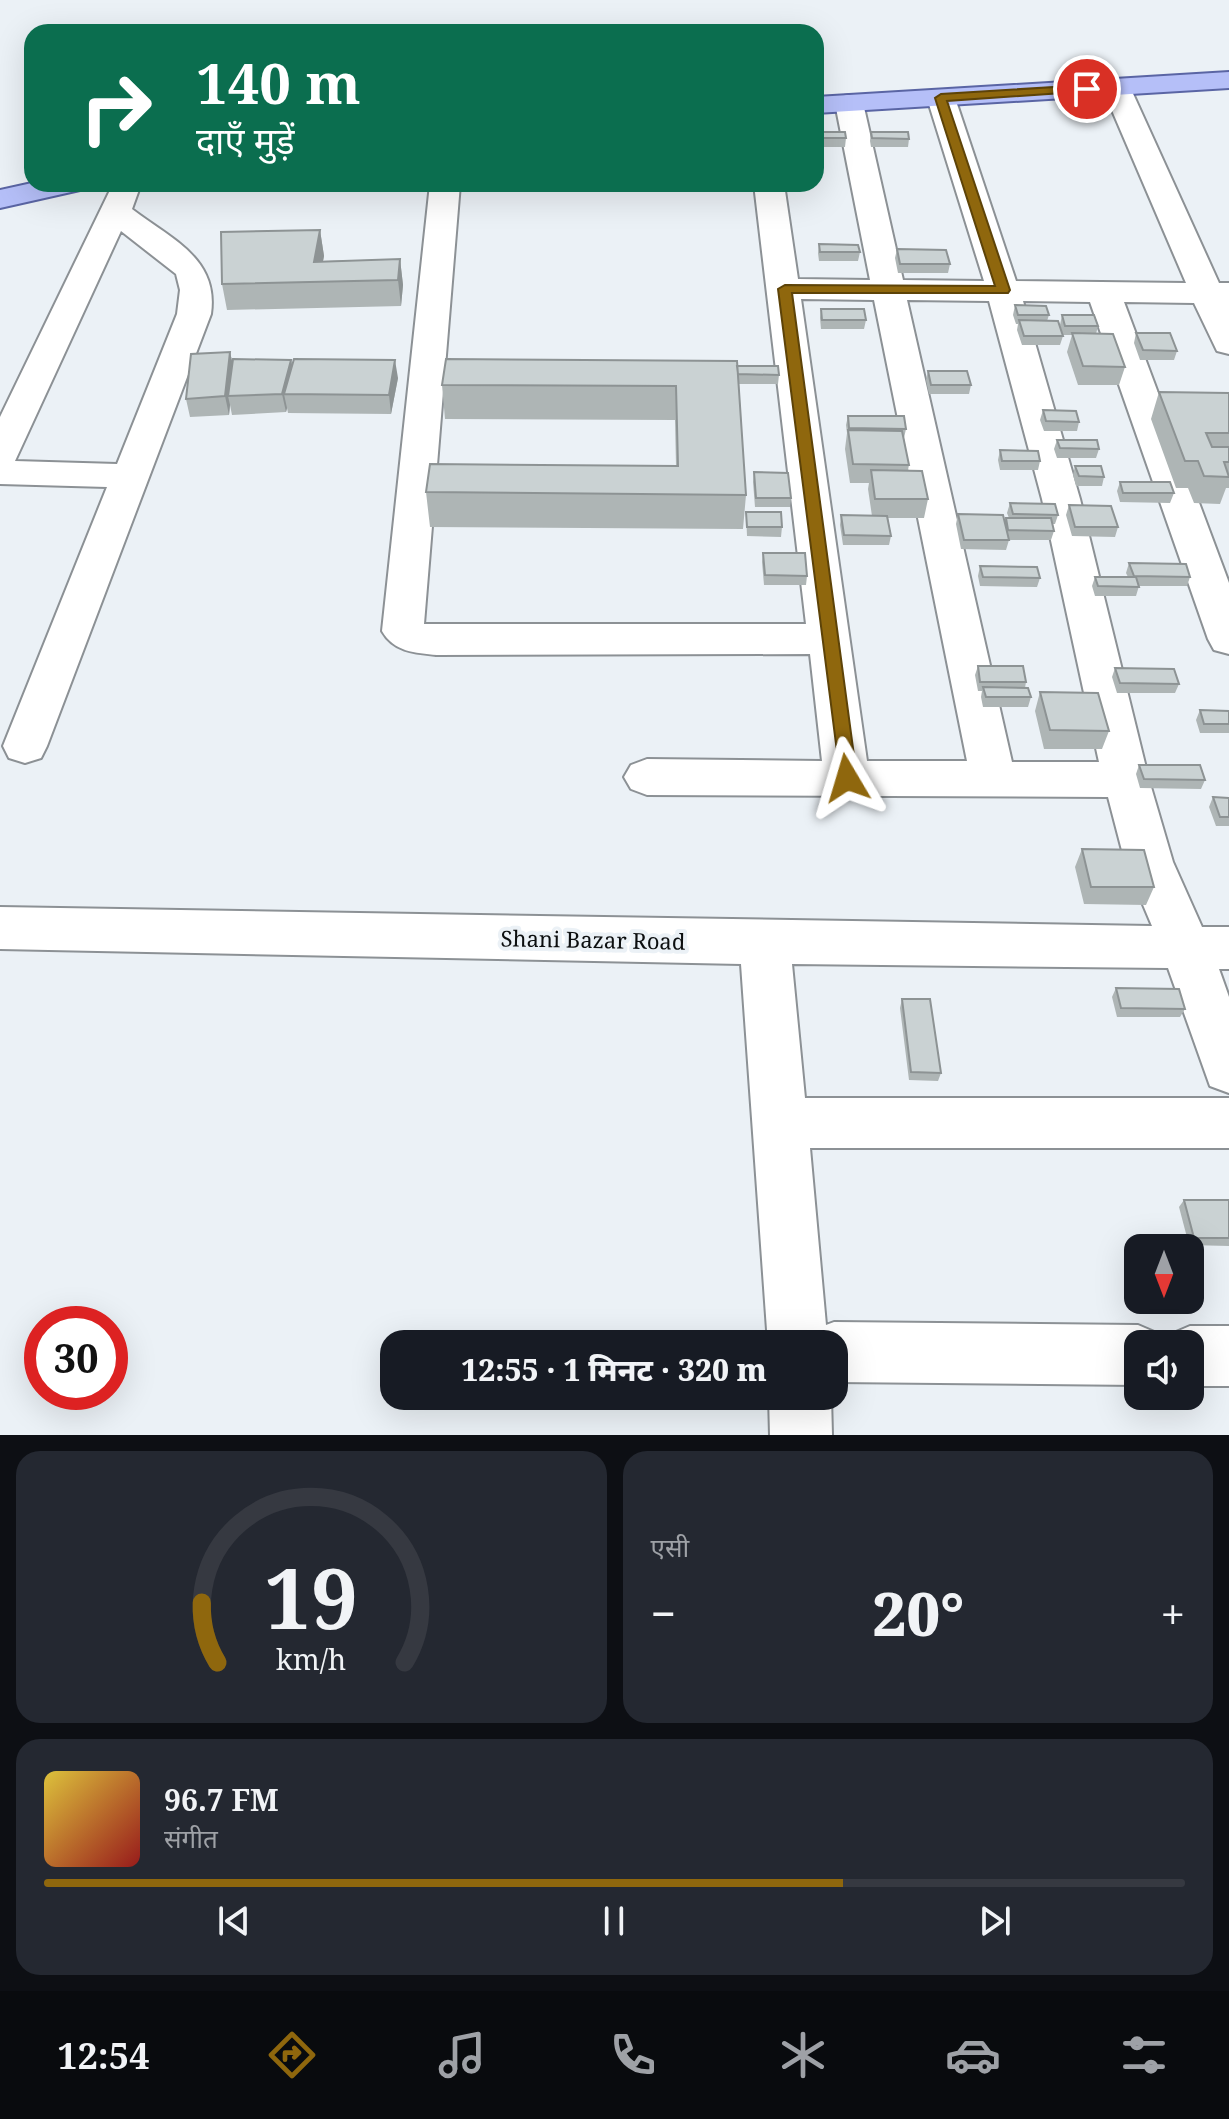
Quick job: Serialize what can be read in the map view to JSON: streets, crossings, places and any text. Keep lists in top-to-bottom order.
{
  "streets": {
    "street": ["Shani Bazar Road"]
  },
  "north": "bottom",
  "page": {
    "turn": ["140 m", "दाएँ मुड़ें"],
    "limit": "30",
    "trip": "12:55 · 1 मिनट · 320 m",
    "tile": "एसी",
    "heat": ["−", "20°", "+"],
    "song": ["96.7 FM", "संगीत"],
    "tabs": "12:54",
    "gauge": ["19", "km/h"]
  }
}
